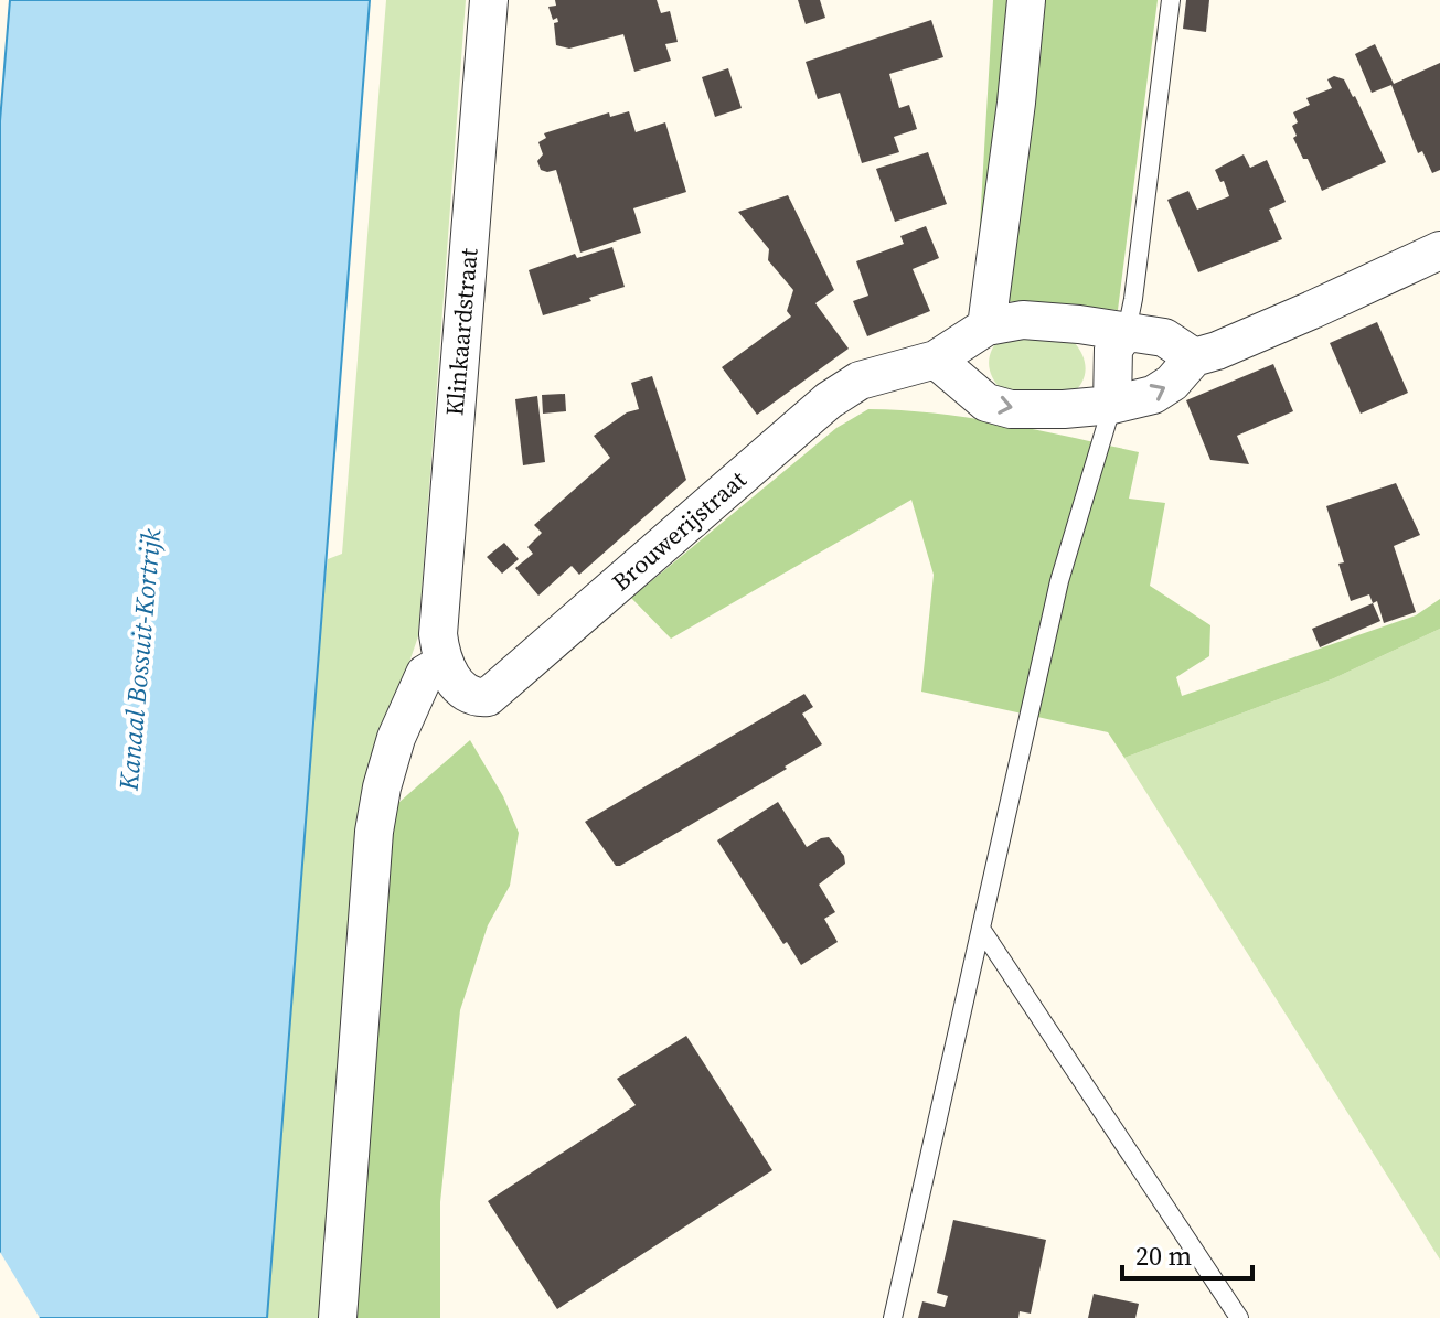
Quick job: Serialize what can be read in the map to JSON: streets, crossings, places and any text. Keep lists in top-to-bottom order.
{
  "streets": {
    "street": ["Klinkaardstraat", "Brouwerijstraat"]
  },
  "crossings": [
    ["Klinkaardstraat", "Brouwerijstraat"]
  ],
  "water": ["Kanaal Bossuit-Kortrijk"],
  "scale_bar": "20 m"
}
